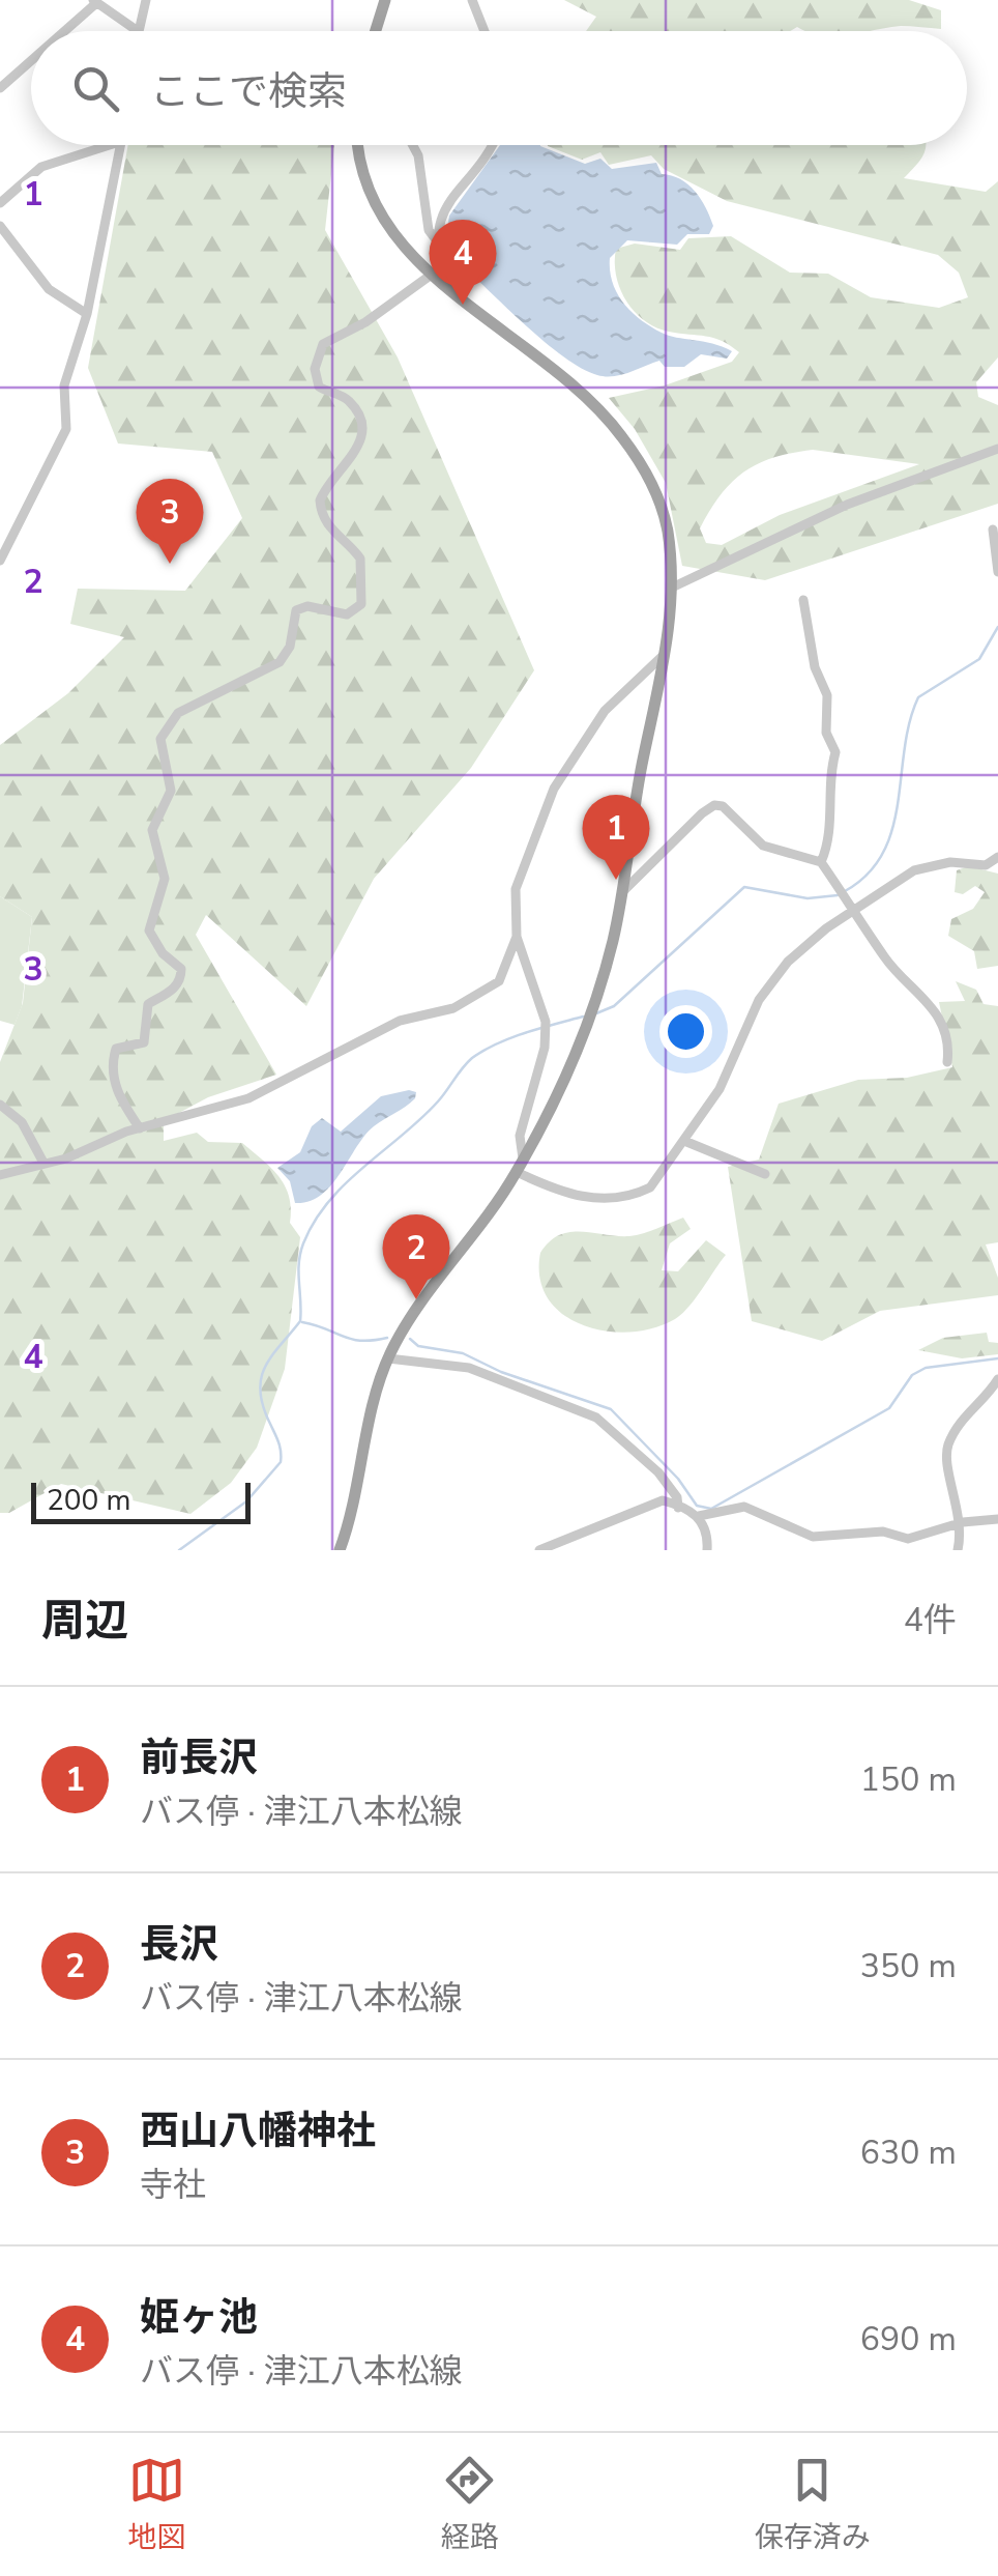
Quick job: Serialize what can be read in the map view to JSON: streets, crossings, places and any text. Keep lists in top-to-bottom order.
{
  "scale_bar": "200 m",
  "page": {
    "search": "ここで検索",
    "pins": [
      "4",
      "3",
      "1",
      "2"
    ],
    "scale": "200 m",
    "heading": ["周辺", "4件"],
    "list": [
      {
        "mark": "1",
        "name": "前長沢",
        "note": "バス停 · 津江八本松線",
        "value": "150 m"
      },
      {
        "mark": "2",
        "name": "長沢",
        "note": "バス停 · 津江八本松線",
        "value": "350 m"
      },
      {
        "mark": "3",
        "name": "西山八幡神社",
        "note": "寺社",
        "value": "630 m"
      },
      {
        "mark": "4",
        "name": "姫ヶ池",
        "note": "バス停 · 津江八本松線",
        "value": "690 m"
      }
    ],
    "nav": ["地図", "経路", "保存済み"]
  },
  "grid": {
    "rows": [
      "1",
      "2",
      "3",
      "4"
    ]
  }
}
